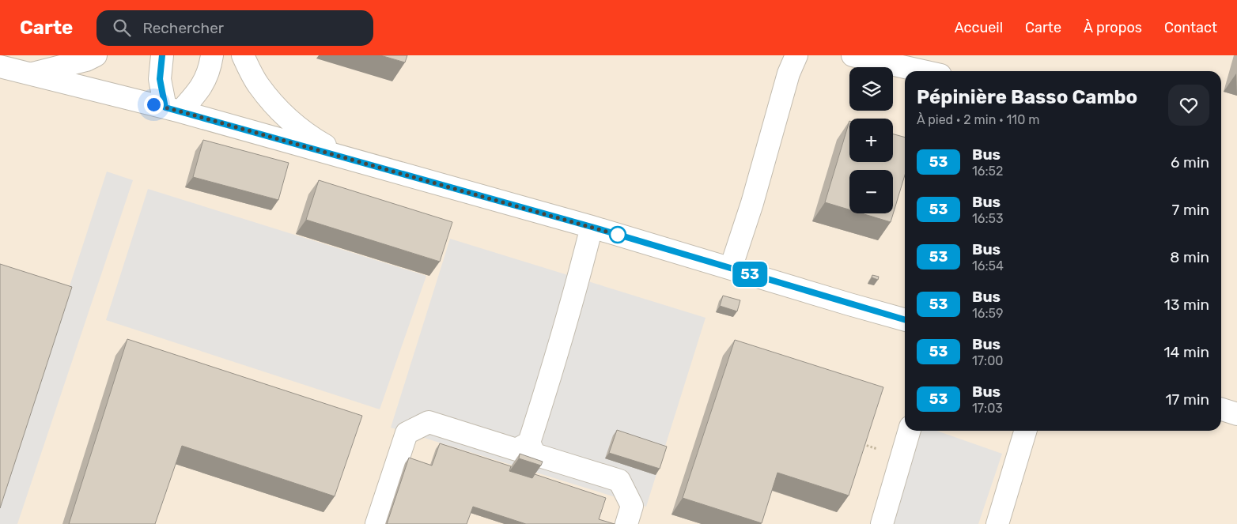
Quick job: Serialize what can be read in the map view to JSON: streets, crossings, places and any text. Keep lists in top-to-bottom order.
{
  "lines": ["bus line 53"],
  "page": {
    "header": "Carte",
    "search": "Rechercher",
    "nav": [
      "Accueil",
      "Carte",
      "À propos",
      "Contact"
    ],
    "on_map": "53",
    "map_buttons": ["+", "−"],
    "heading": ["Pépinière Basso Cambo", "À pied · 2 min · 110 m"],
    "list": [
      {
        "mark": "53",
        "name": "Bus",
        "note": "16:52",
        "value": "6 min"
      },
      {
        "mark": "53",
        "name": "Bus",
        "note": "16:53",
        "value": "7 min"
      },
      {
        "mark": "53",
        "name": "Bus",
        "note": "16:54",
        "value": "8 min"
      },
      {
        "mark": "53",
        "name": "Bus",
        "note": "16:59",
        "value": "13 min"
      },
      {
        "mark": "53",
        "name": "Bus",
        "note": "17:00",
        "value": "14 min"
      },
      {
        "mark": "53",
        "name": "Bus",
        "note": "17:03",
        "value": "17 min"
      }
    ]
  }
}
